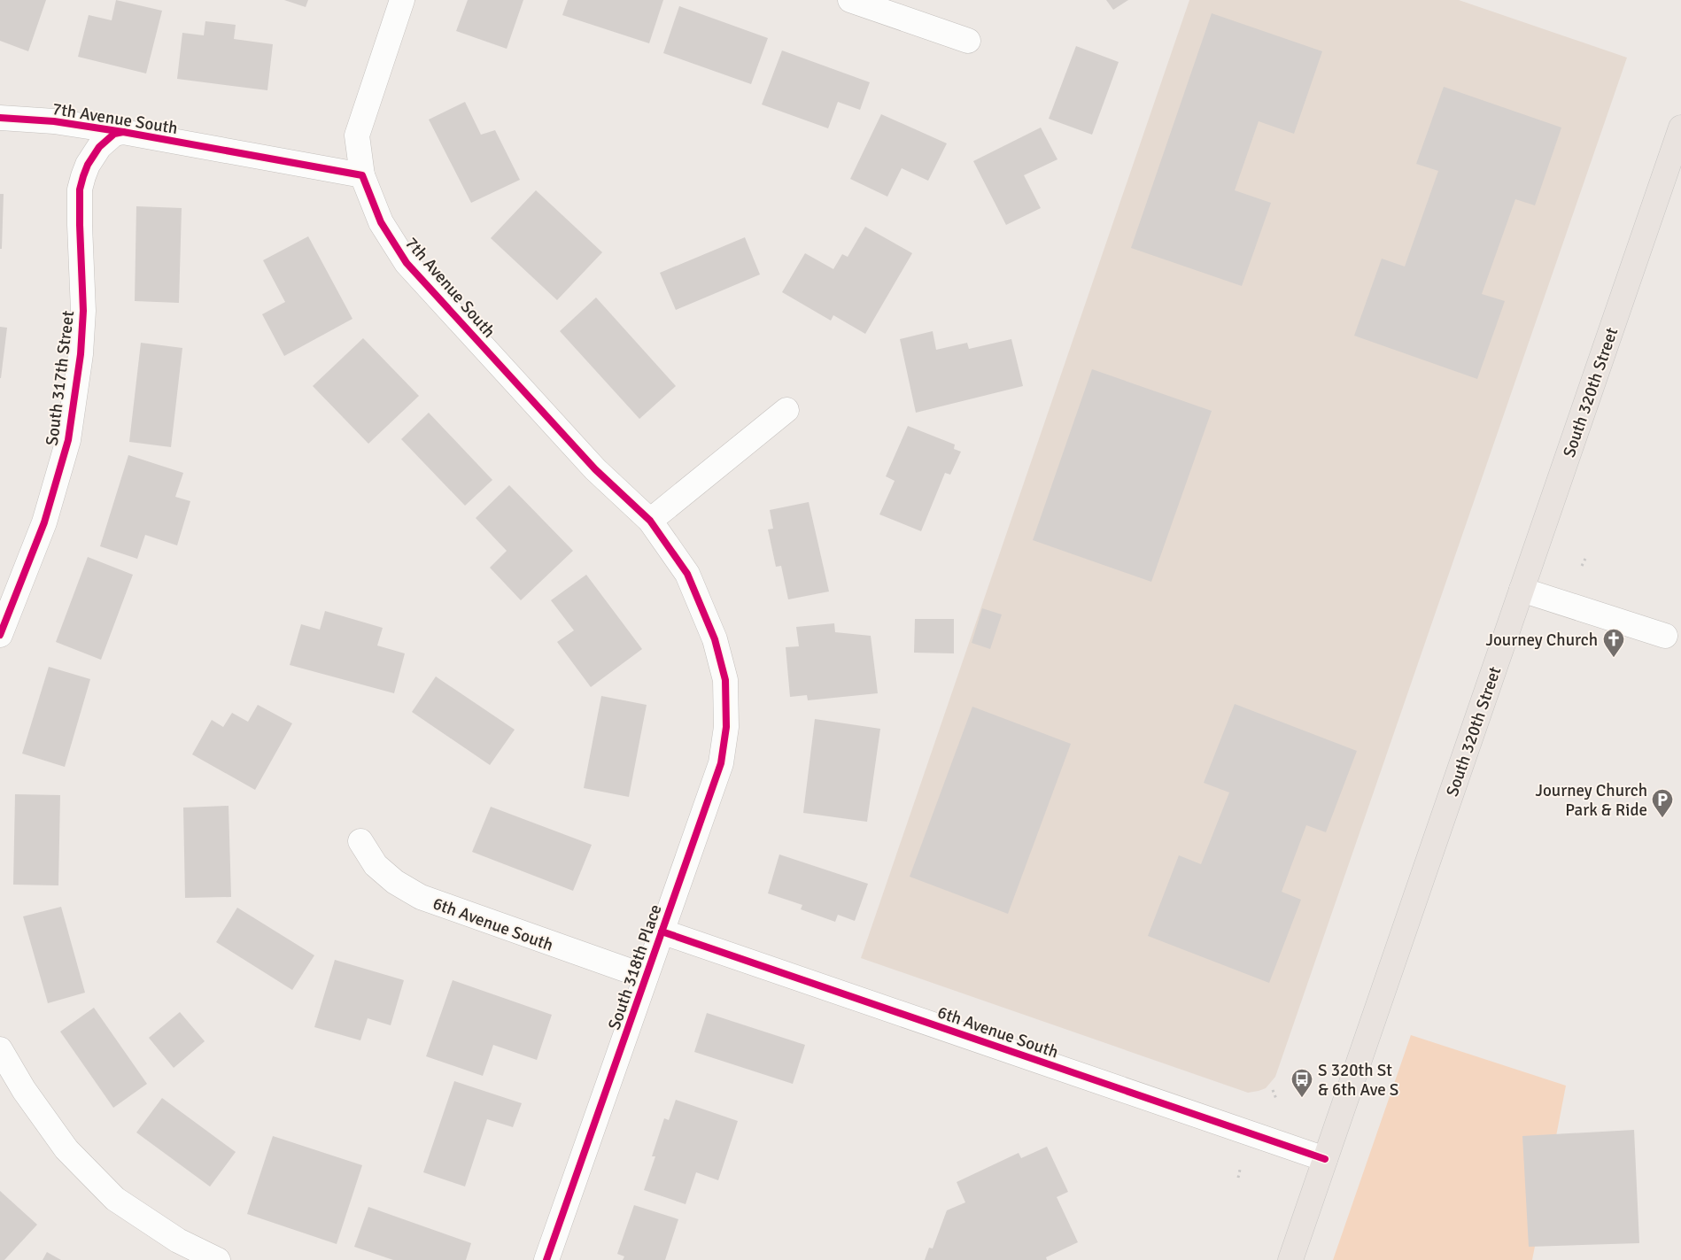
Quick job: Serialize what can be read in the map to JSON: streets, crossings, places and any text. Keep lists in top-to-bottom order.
{
  "streets": {
    "main road": ["South 320th Street"],
    "street": [
      "7th Avenue South",
      "South 317th Street",
      "6th Avenue South",
      "South 318th Place"
    ]
  },
  "crossings": [
    ["7th Avenue South", "South 317th Street"],
    ["7th Avenue South", "South 318th Place"],
    ["South 320th Street", "6th Avenue South"],
    ["6th Avenue South", "South 318th Place"]
  ],
  "places": {
    "church": ["Journey Church"],
    "parking": ["Journey Church Park & Ride"],
    "bus stop": ["S 320th St & 6th Ave S"]
  }
}
